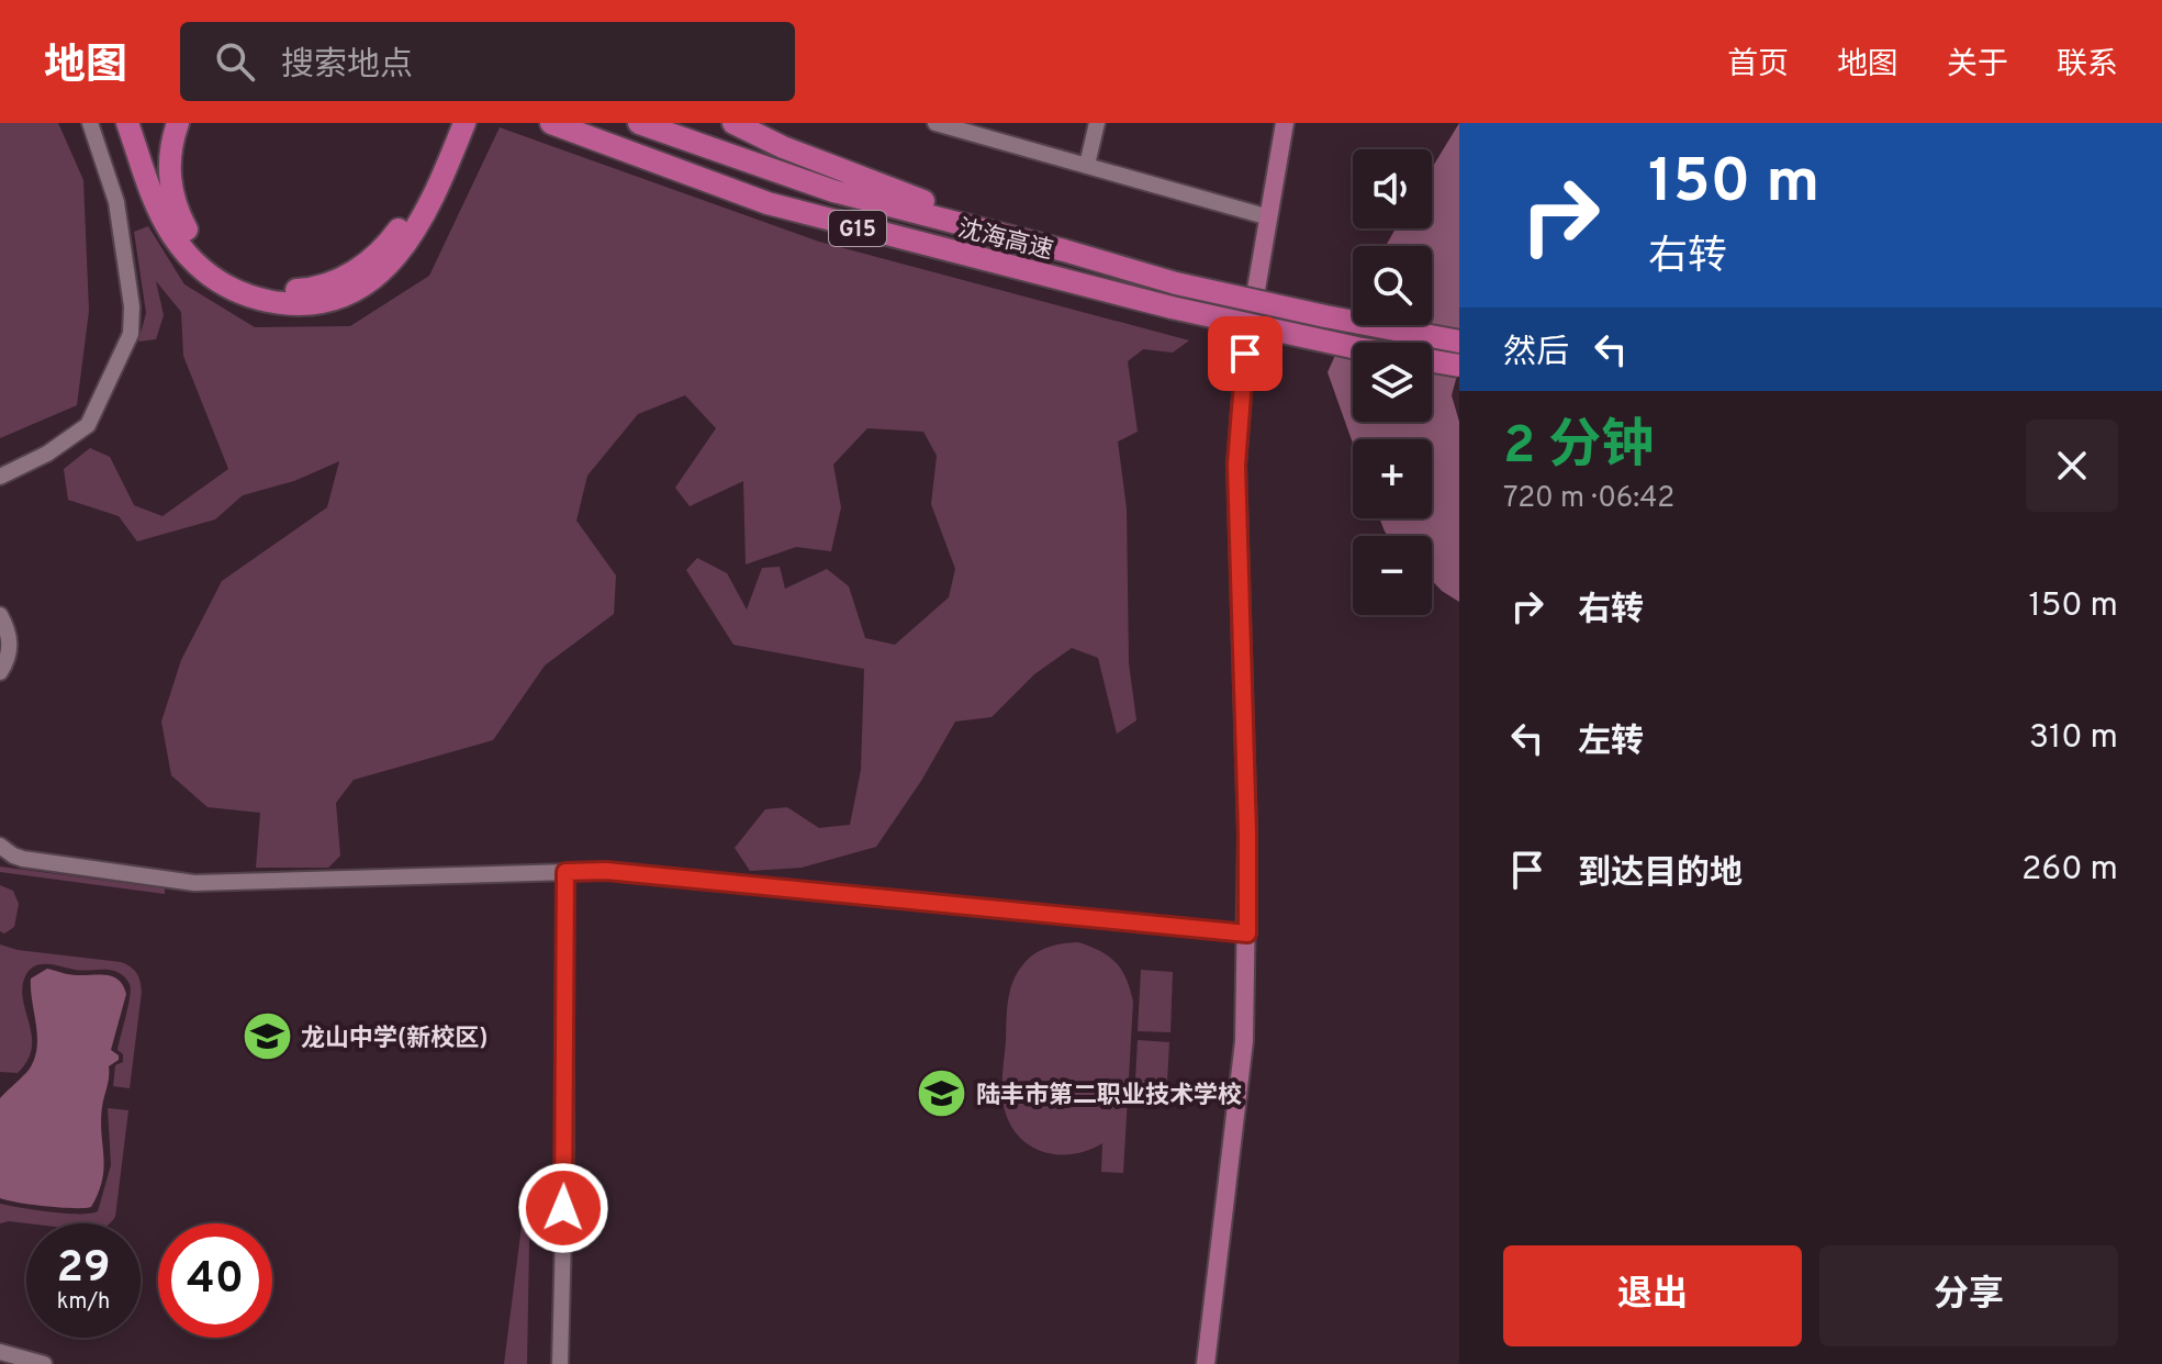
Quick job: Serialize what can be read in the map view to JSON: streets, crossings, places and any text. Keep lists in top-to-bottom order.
{
  "streets": {
    "highway": ["G15", "沈海高速"]
  },
  "places": {
    "school or university": ["龙山中学(新校区)", "陆丰市第二职业技术学校"]
  },
  "page": {
    "header": "地图",
    "search": "搜索地点",
    "nav": [
      "首页",
      "地图",
      "关于",
      "联系"
    ],
    "turn": ["150 m", "右转"],
    "map_buttons": ["+", "−"],
    "then": "然后",
    "heading": ["2 分钟", "720 m · 06:42"],
    "list": [
      {
        "name": "右转",
        "value": "150 m"
      },
      {
        "name": "左转",
        "value": "310 m"
      },
      {
        "name": "到达目的地",
        "value": "260 m"
      }
    ],
    "speed": "29 km/h",
    "limit": "40",
    "buttons": ["退出", "分享"]
  }
}
